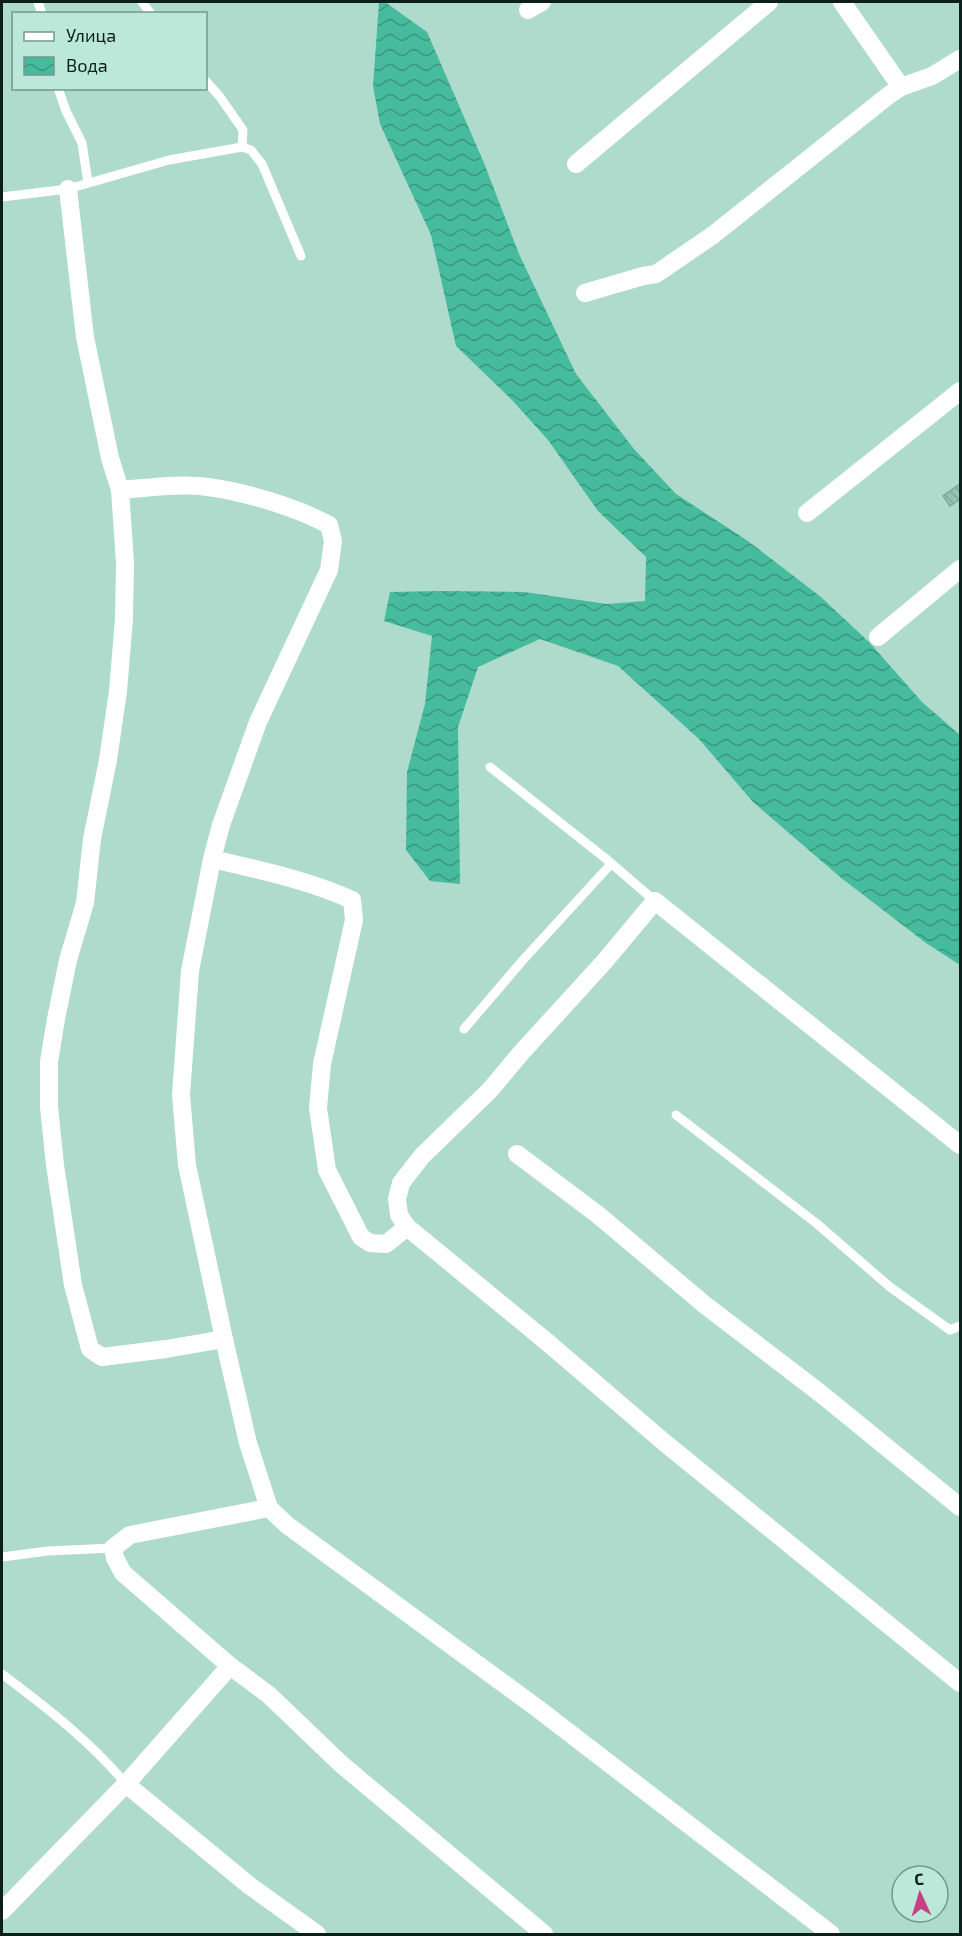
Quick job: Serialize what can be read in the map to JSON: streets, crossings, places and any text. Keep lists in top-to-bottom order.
{
  "legend": ["Улица", "Вода"],
  "north": "top"
}
